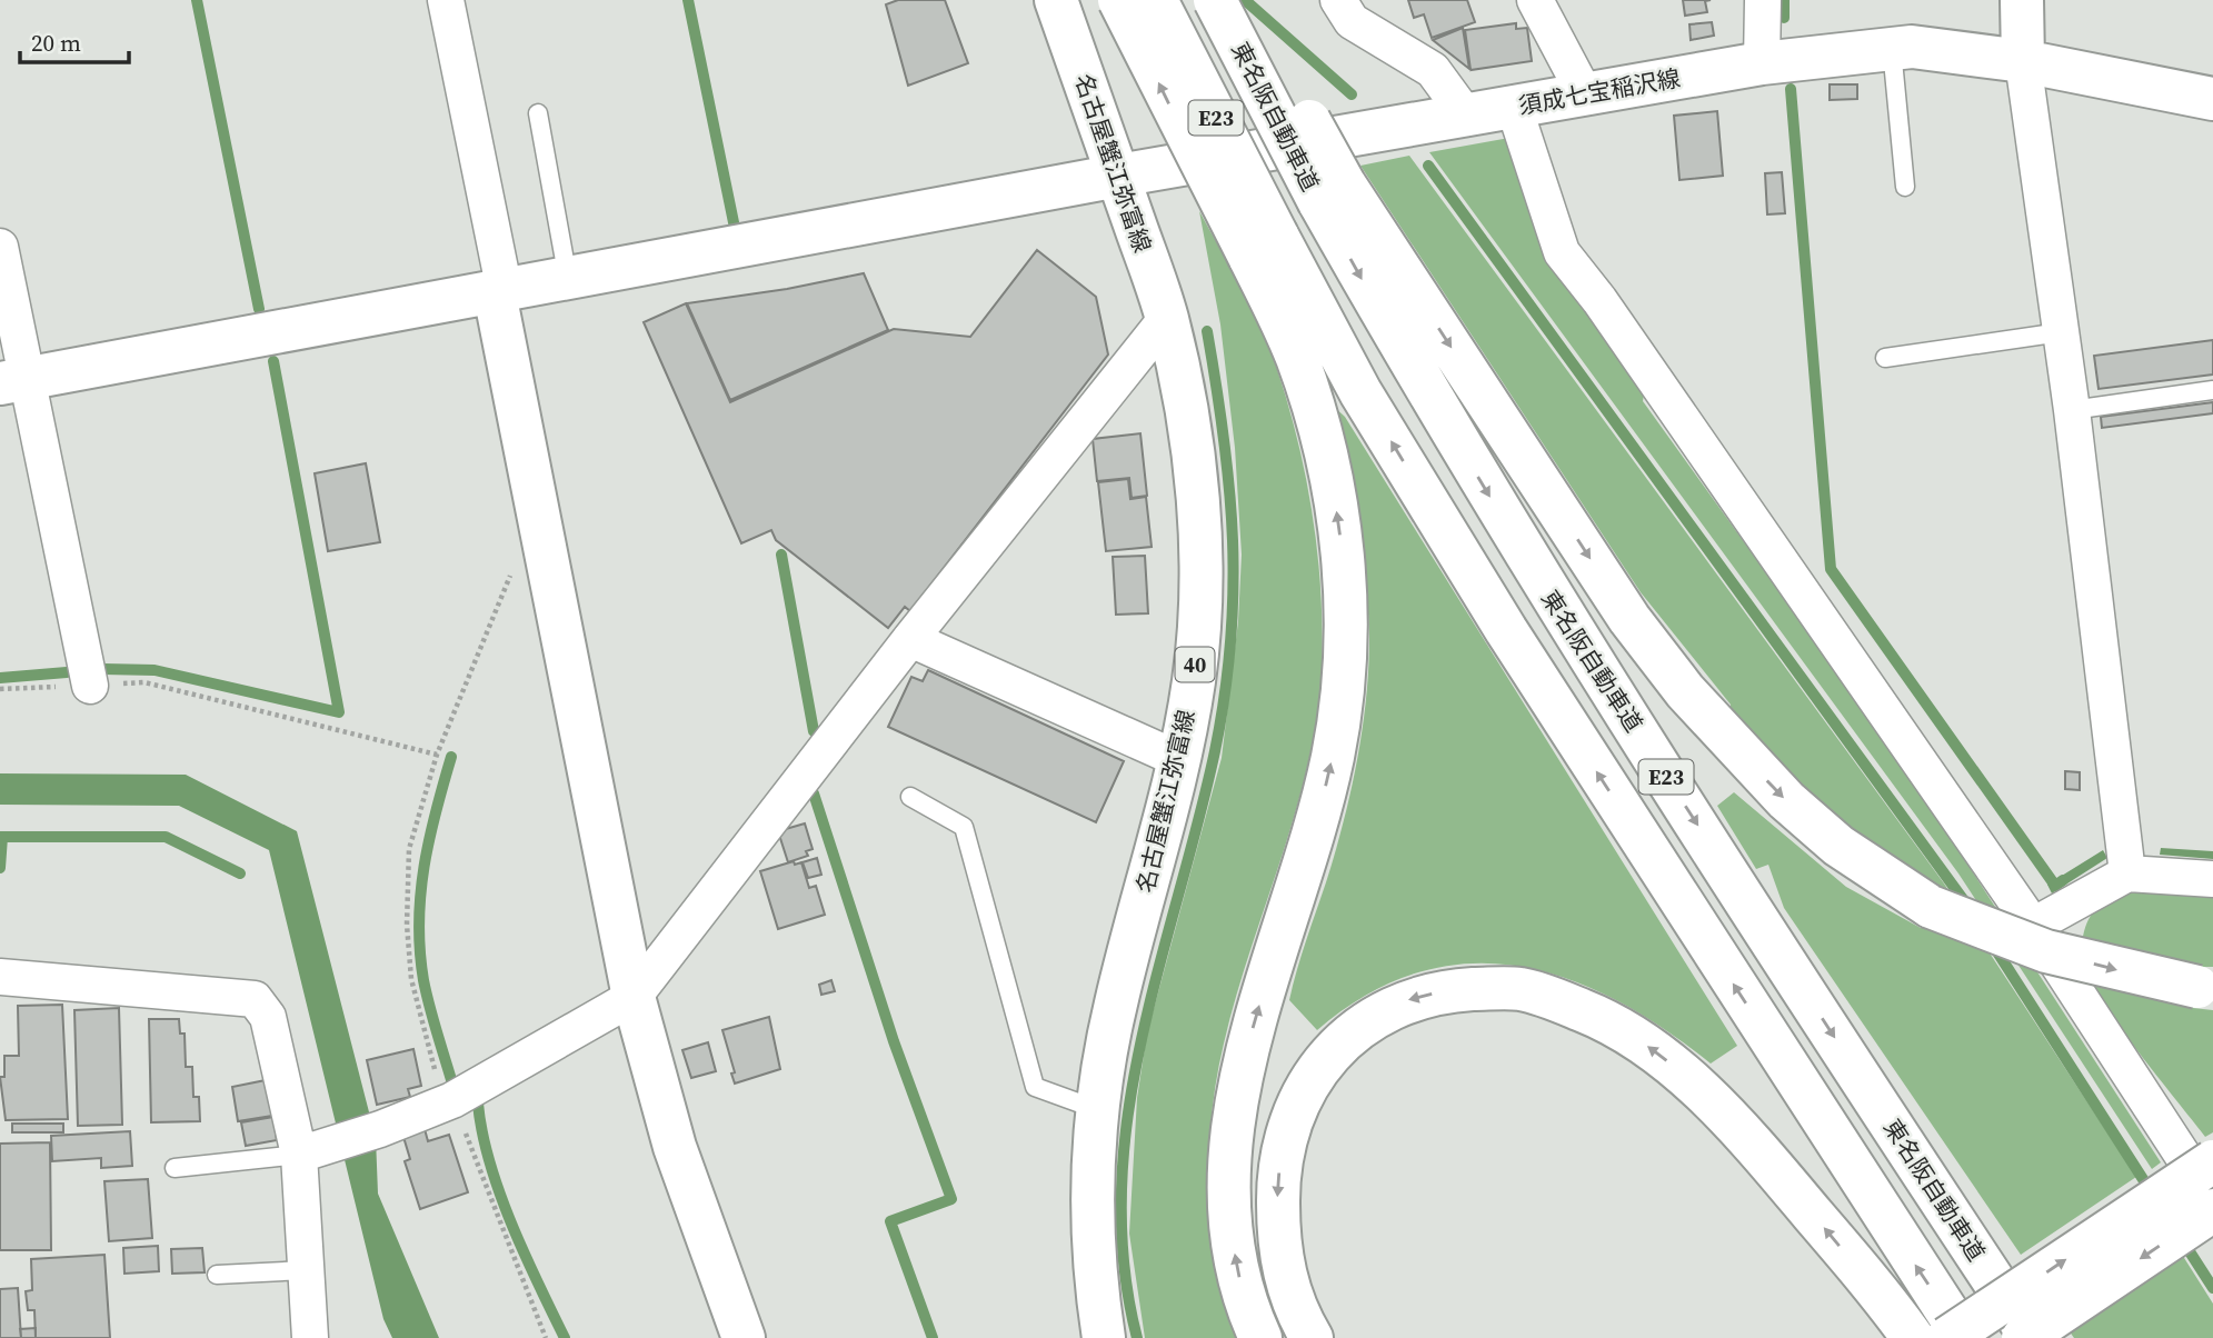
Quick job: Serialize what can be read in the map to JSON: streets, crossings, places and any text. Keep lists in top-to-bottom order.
{
  "streets": {
    "main road": [
      "須成七宝稲沢線",
      "東名阪自動車道",
      "E23",
      "名古屋蟹江弥富線",
      "40"
    ]
  },
  "crossings": [
    ["須成七宝稲沢線", "名古屋蟹江弥富線"]
  ],
  "scale_bar": "20 m"
}
